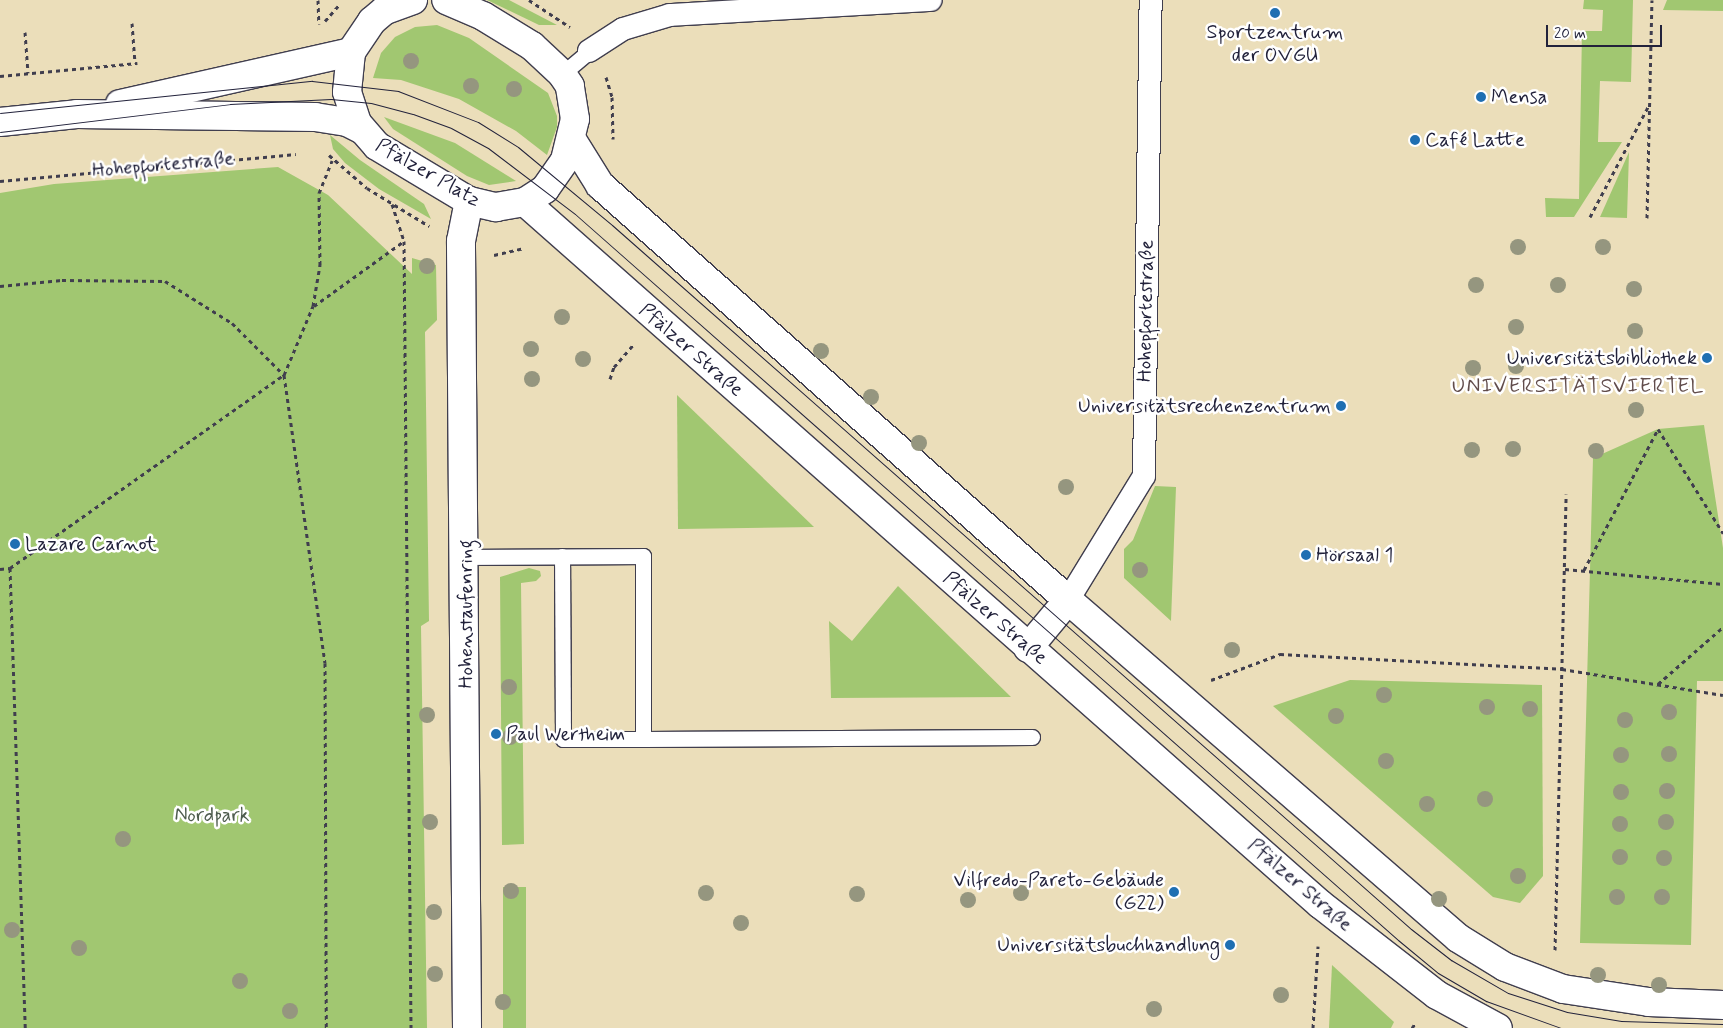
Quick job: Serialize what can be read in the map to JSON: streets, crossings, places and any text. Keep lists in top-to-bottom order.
{
  "streets": {
    "street": [
      "Hohepfortestraße",
      "Pfälzer Platz",
      "Pfälzer Straße",
      "Hohenstaufenring"
    ]
  },
  "crossings": [
    ["Hohepfortestraße", "Pfälzer Platz"],
    ["Pfälzer Platz", "Pfälzer Straße"],
    ["Pfälzer Platz", "Hohenstaufenring"]
  ],
  "districts": ["UNIVERSITÄTSVIERTEL"],
  "parks": ["Nordpark"],
  "places": [
    "Sportzentrum der OVGU",
    "Mensa",
    "Café Latte",
    "Universitätsbibliothek",
    "Universitätsrechenzentrum",
    "Lazare Carnot",
    "Hörsaal 1",
    "Paul Wertheim",
    "Vilfredo-Pareto-Gebäude (G22)",
    "Universitätsbuchhandlung"
  ],
  "scale_bar": "20 m"
}
